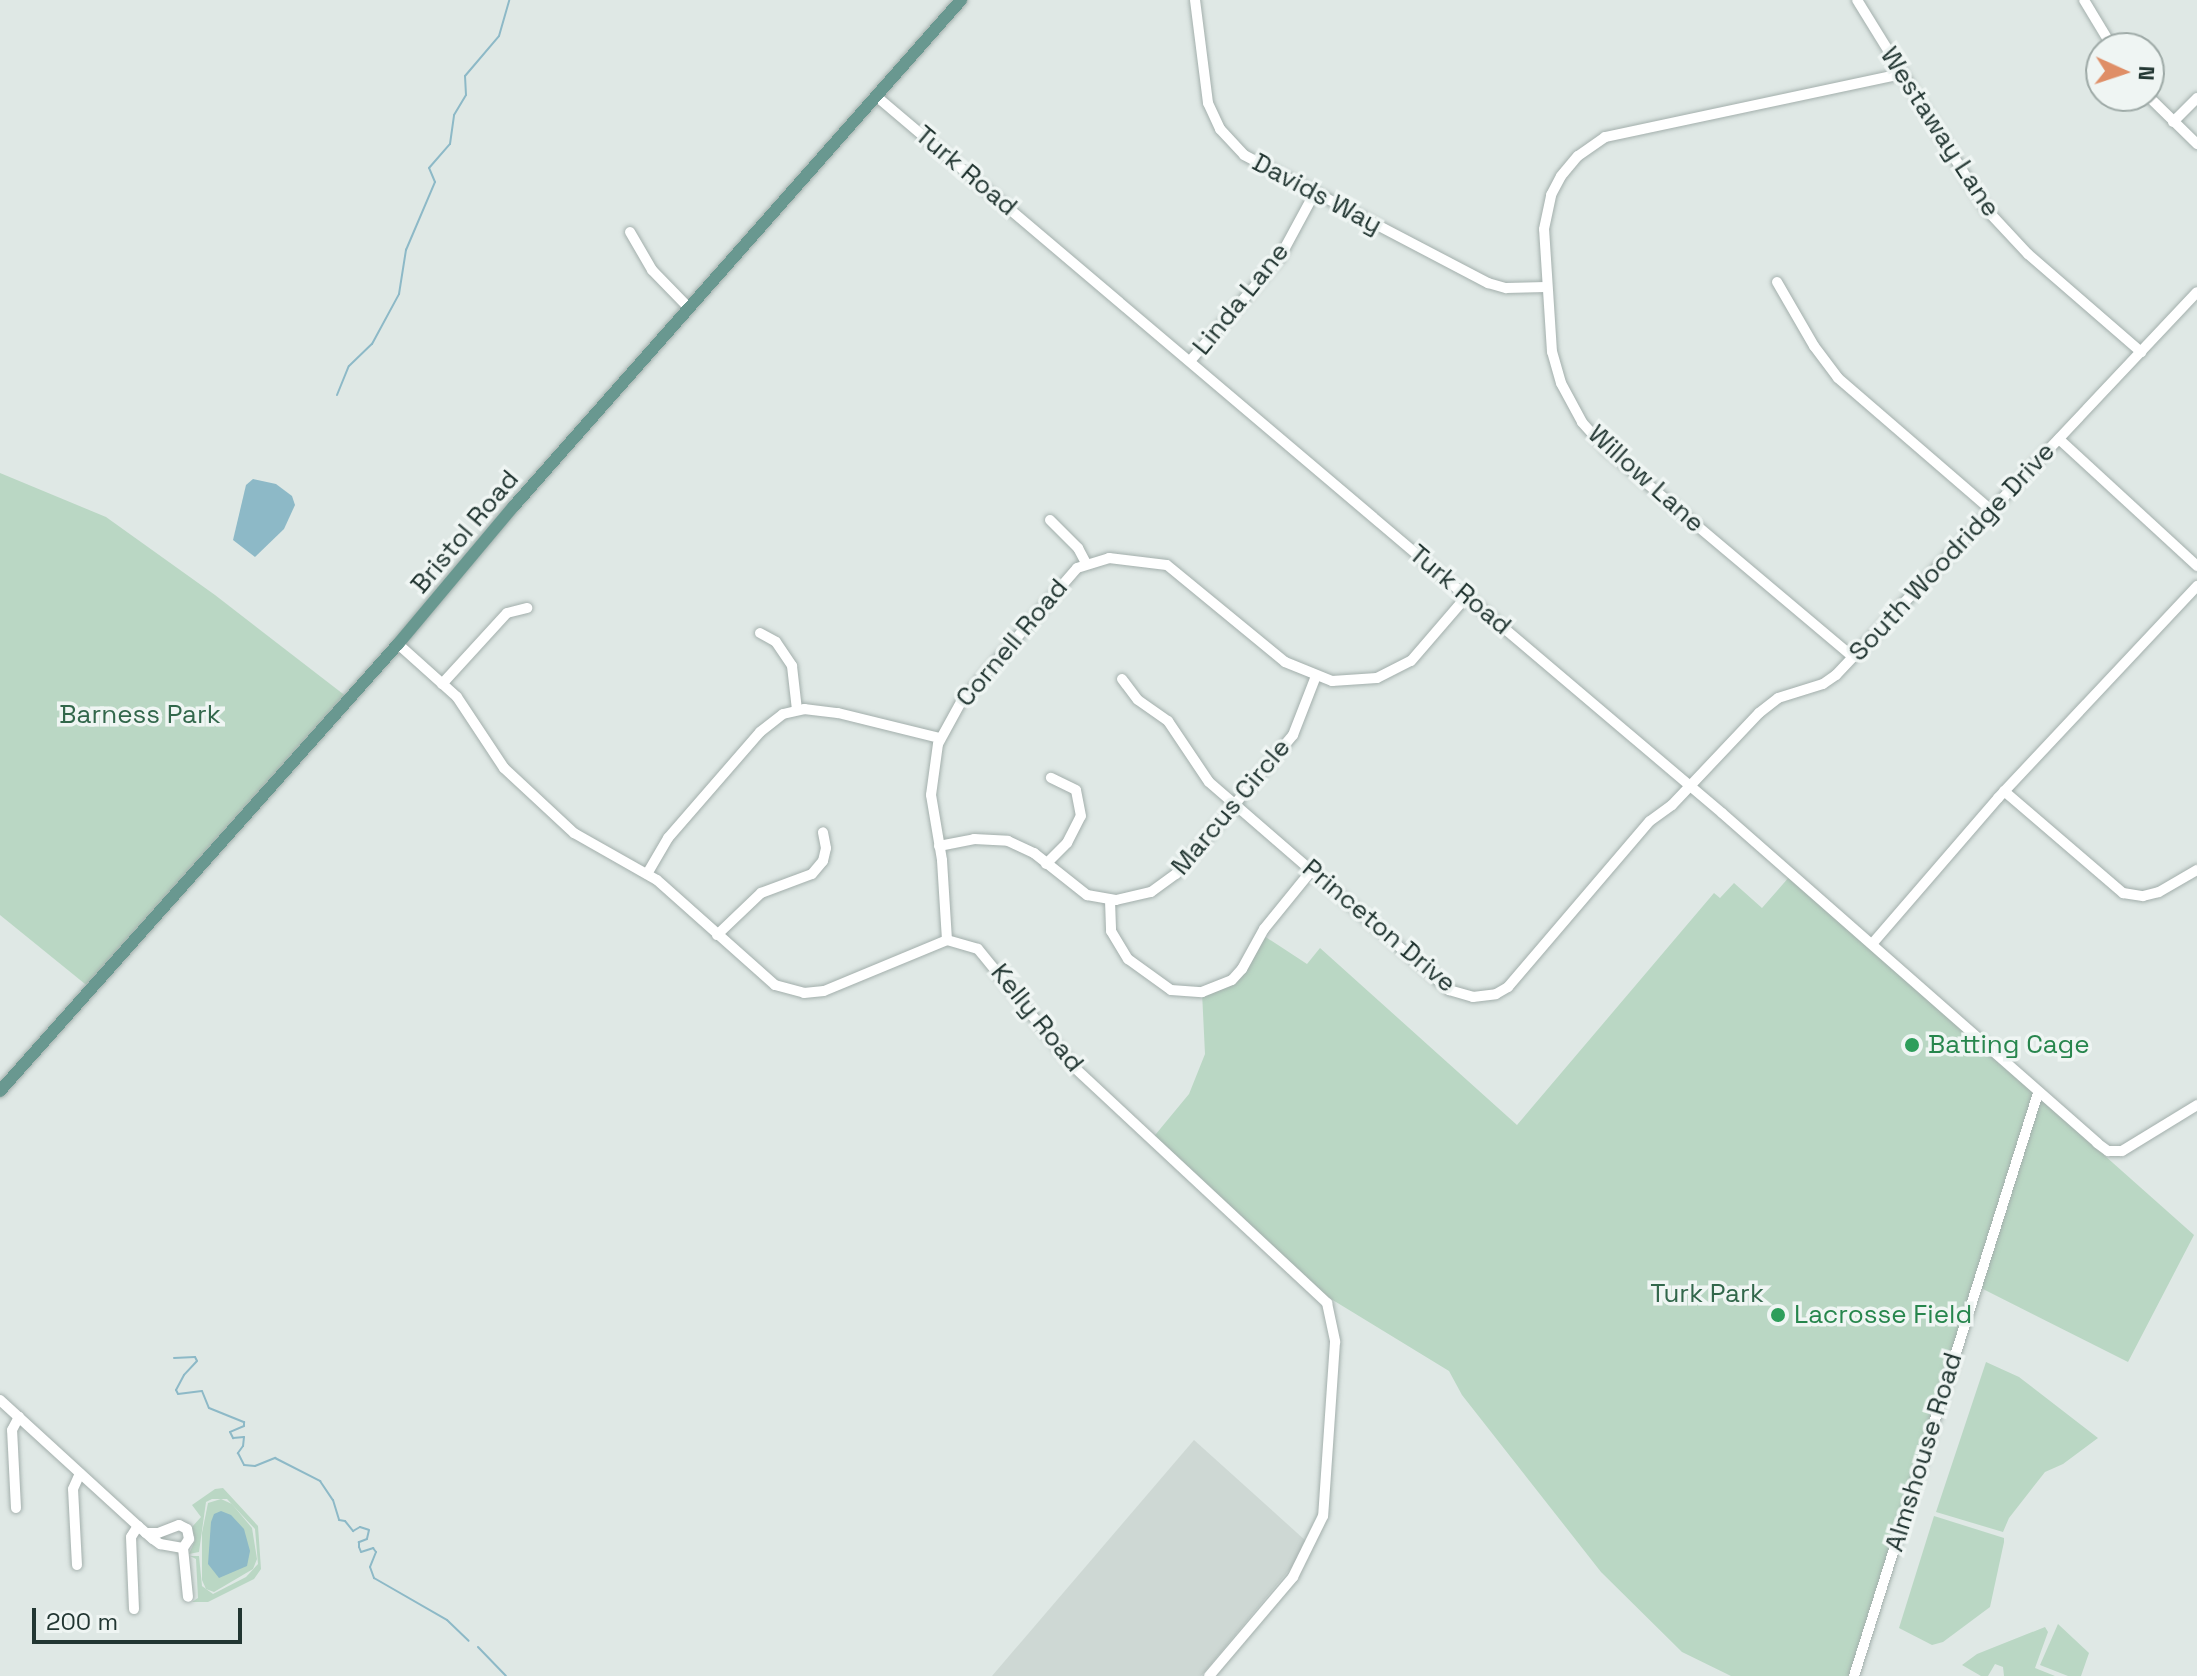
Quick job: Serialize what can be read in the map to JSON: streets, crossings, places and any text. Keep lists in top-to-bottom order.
{
  "streets": {
    "main road": ["Bristol Road"],
    "street": [
      "Westaway Lane",
      "Turk Road",
      "Davids Way",
      "Linda Lane",
      "Willow Lane",
      "South Woodridge Drive",
      "Cornell Road",
      "Marcus Circle",
      "Princeton Drive",
      "Kelly Road",
      "Almshouse Road"
    ]
  },
  "crossings": [
    ["Westaway Lane", "Willow Lane"],
    ["Westaway Lane", "South Woodridge Drive"],
    ["Turk Road", "Linda Lane"],
    ["Turk Road", "Bristol Road"],
    ["Turk Road", "South Woodridge Drive"],
    ["Turk Road", "Cornell Road"],
    ["Turk Road", "Princeton Drive"],
    ["Turk Road", "Almshouse Road"],
    ["Davids Way", "Linda Lane"],
    ["Davids Way", "Willow Lane"],
    ["Willow Lane", "South Woodridge Drive"],
    ["South Woodridge Drive", "Princeton Drive"],
    ["Cornell Road", "Marcus Circle"],
    ["Cornell Road", "Kelly Road"],
    ["Marcus Circle", "Princeton Drive"]
  ],
  "parks": ["Barness Park", "Turk Park"],
  "places": ["Batting Cage", "Lacrosse Field"],
  "scale_bar": "200 m",
  "north": "right"
}
